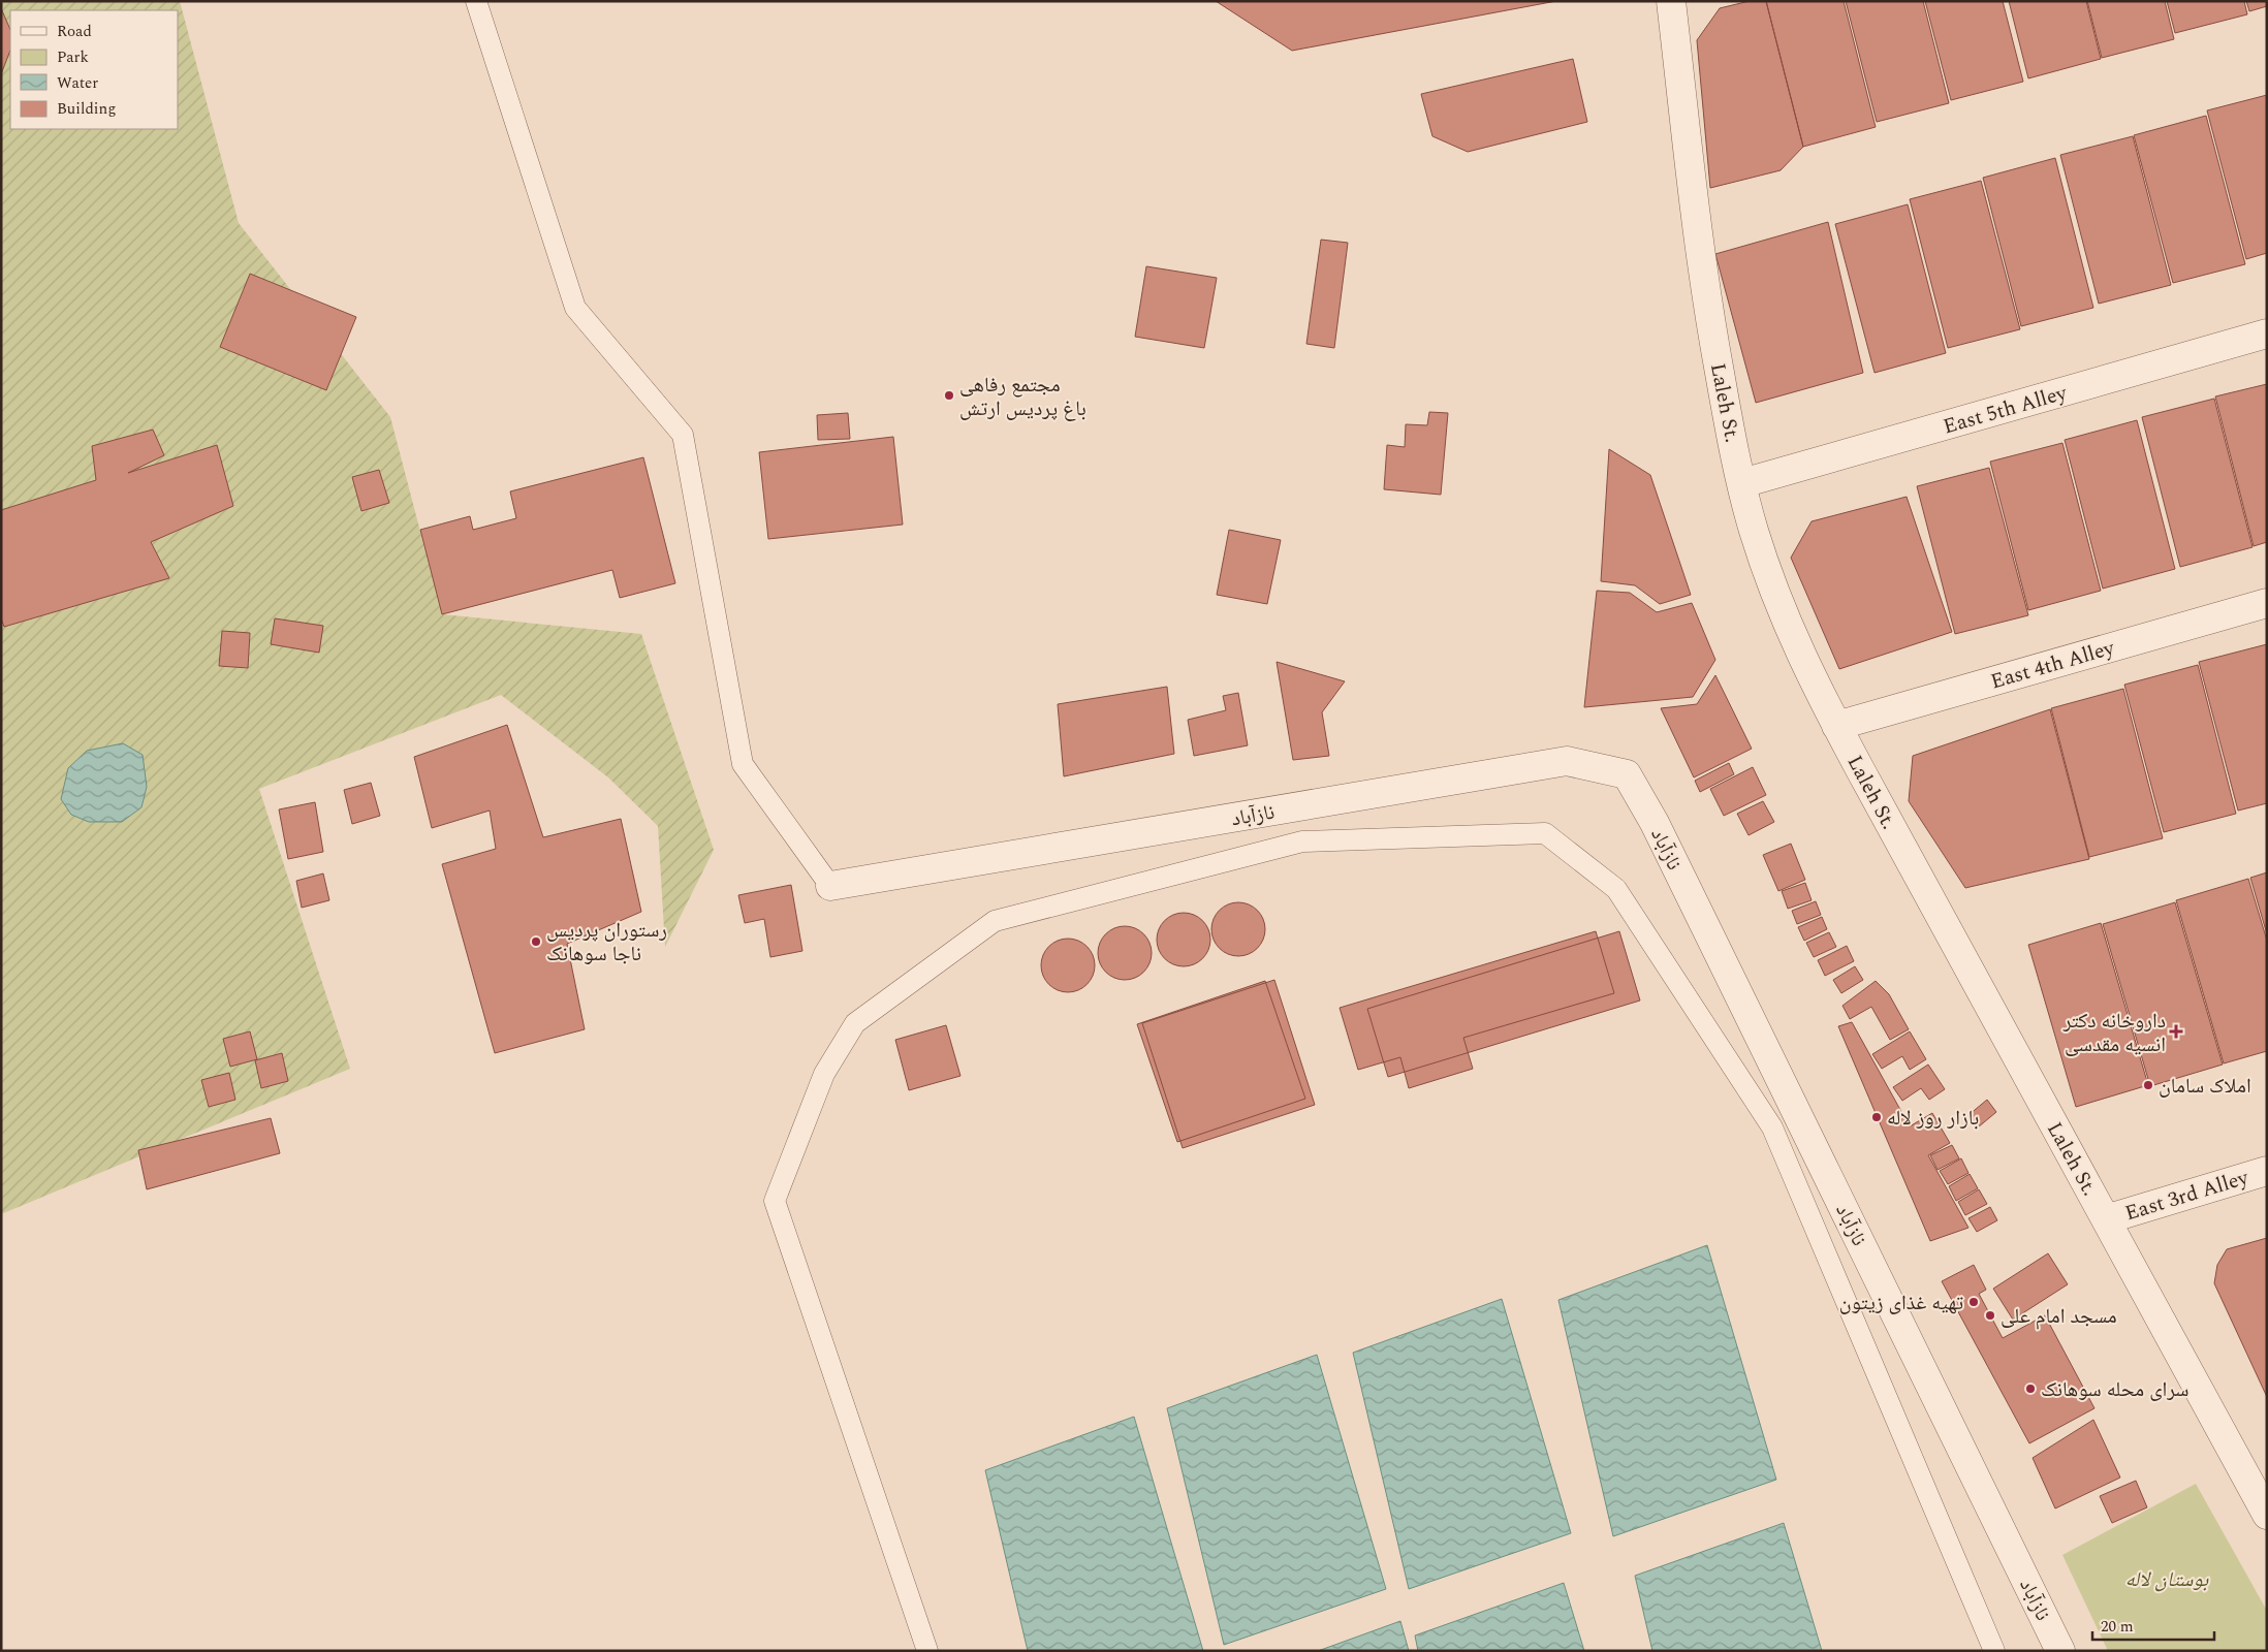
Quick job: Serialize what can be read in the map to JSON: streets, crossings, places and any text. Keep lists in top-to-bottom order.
{
  "streets": {
    "street": [
      "Laleh St.",
      "East 5th Alley",
      "East 4th Alley",
      "نازآباد",
      "East 3rd Alley"
    ]
  },
  "crossings": [
    ["Laleh St.", "East 5th Alley"],
    ["Laleh St.", "East 4th Alley"],
    ["Laleh St.", "East 3rd Alley"]
  ],
  "parks": ["بوستان لاله"],
  "places": {
    "other": [
      "مجتمع رفاهی باغ پردیس ارتش",
      "رستوران پردیس ناجا سوهانک",
      "املاک سامان",
      "بازار روز لاله",
      "تهیه غذای زیتون",
      "مسجد امام علی",
      "سرای محله سوهانک"
    ],
    "health": ["داروخانه دکتر انسیه مقدسی"]
  },
  "legend": [
    "Road",
    "Park",
    "Water",
    "Building"
  ],
  "scale_bar": "20 m"
}
